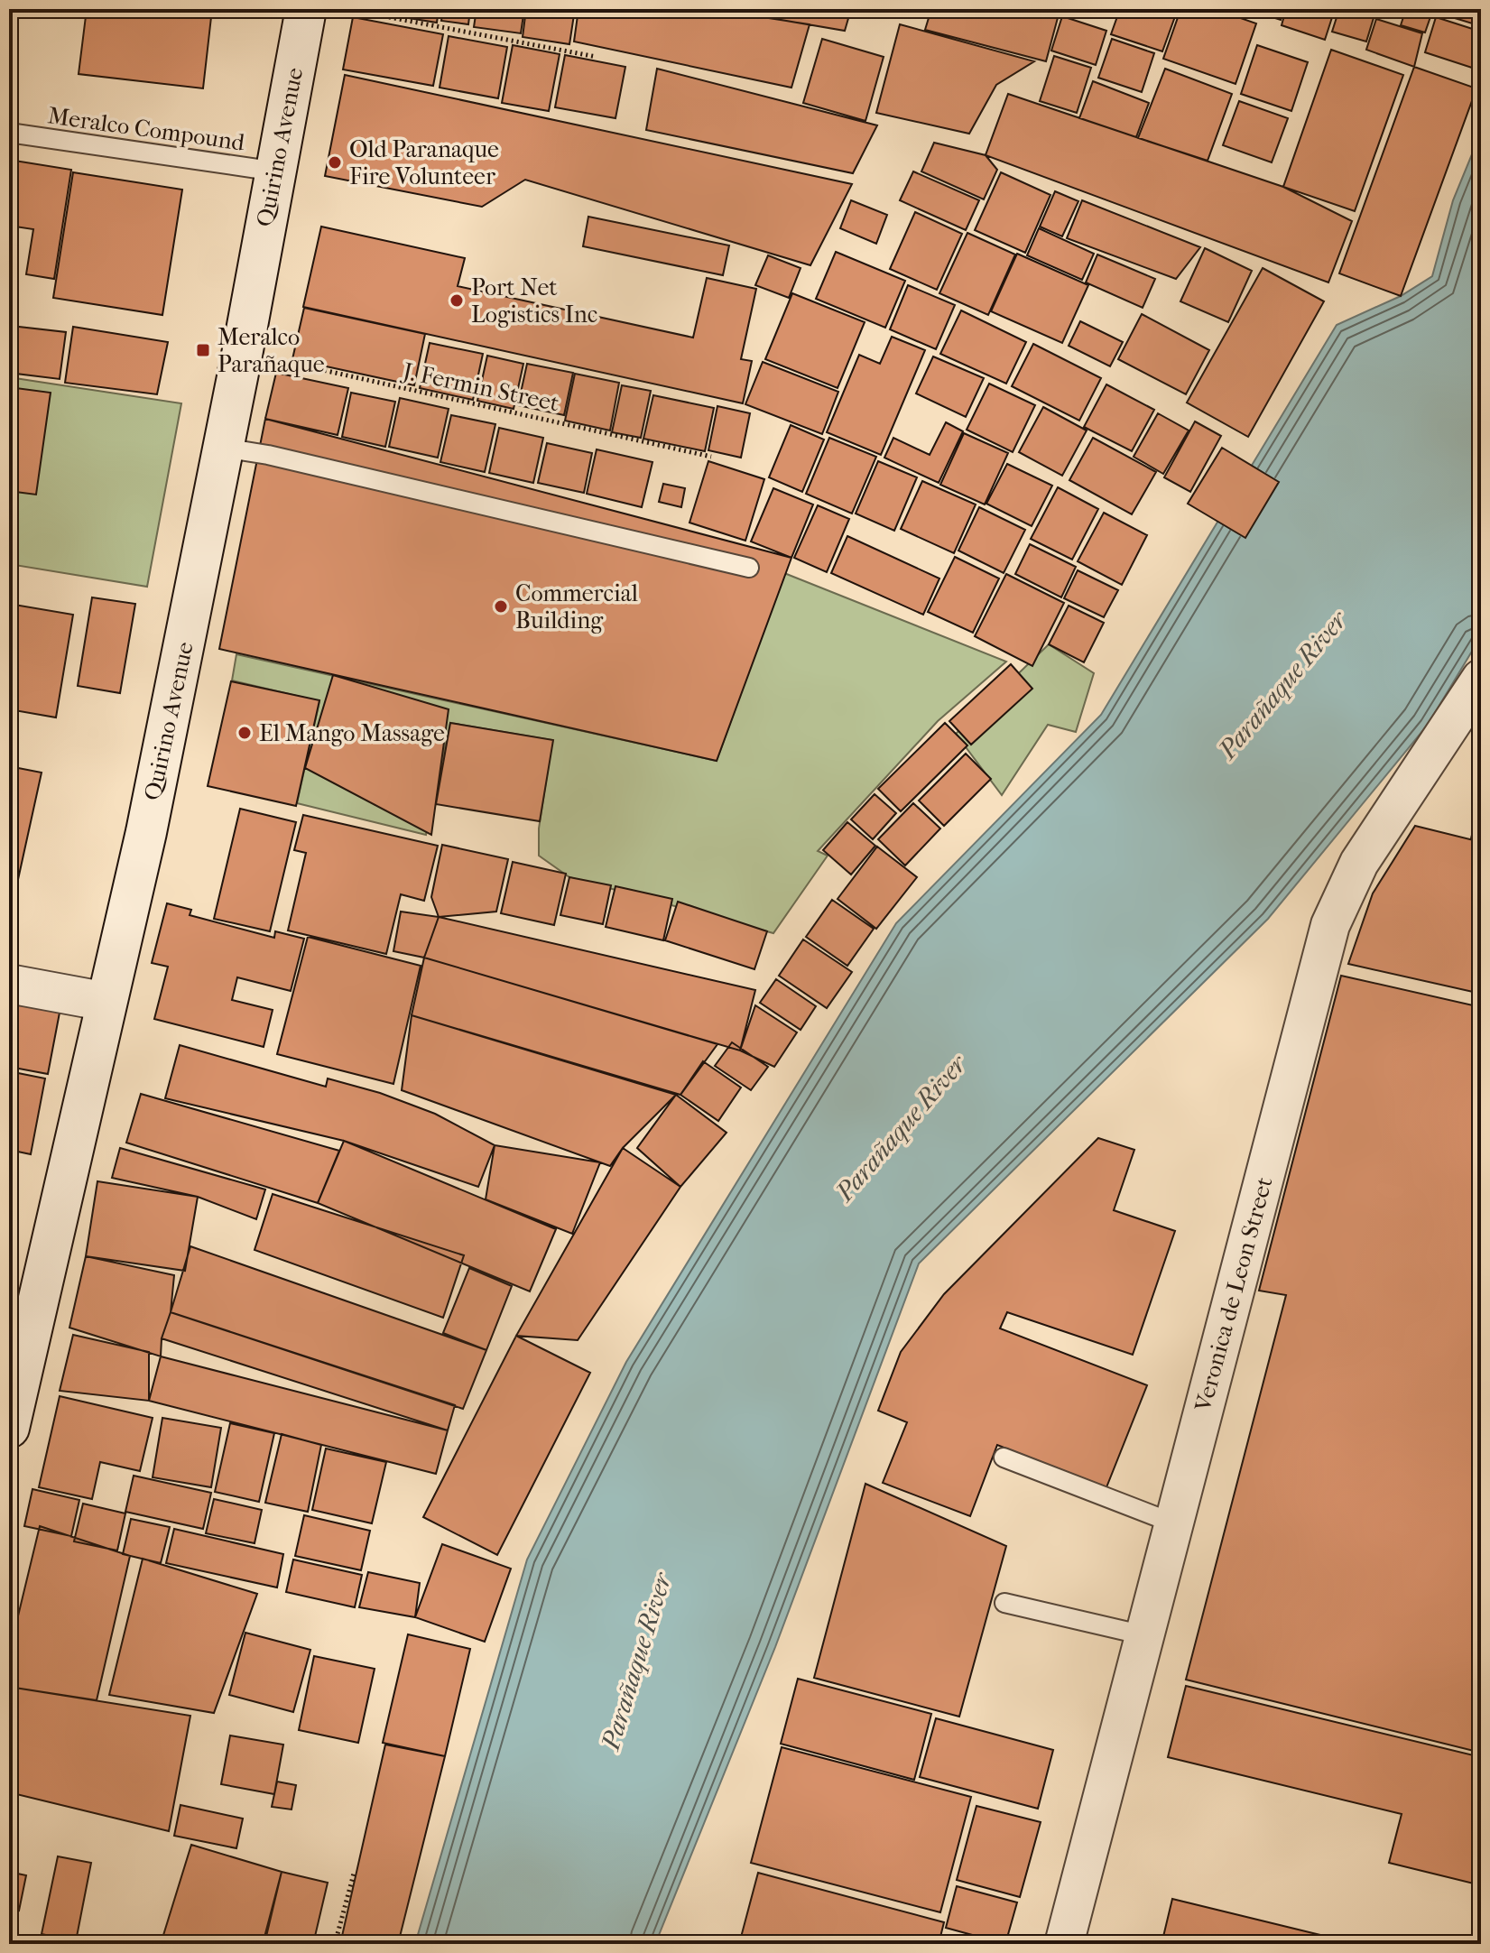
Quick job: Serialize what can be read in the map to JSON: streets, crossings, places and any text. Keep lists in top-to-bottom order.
{
  "streets": {
    "main road": ["Quirino Avenue"],
    "street": ["Veronica de Leon Street"],
    "lane": ["Meralco Compound"],
    "path": ["J. Fermin Street"]
  },
  "crossings": [
    ["Meralco Compound", "Quirino Avenue"],
    ["Quirino Avenue", "J. Fermin Street"]
  ],
  "water": ["Parañaque River"],
  "places": {
    "other": [
      "Old Paranaque Fire Volunteer",
      "Port Net Logistics Inc",
      "Commercial Building",
      "El Mango Massage"
    ],
    "transit": ["Meralco Parañaque"]
  }
}
